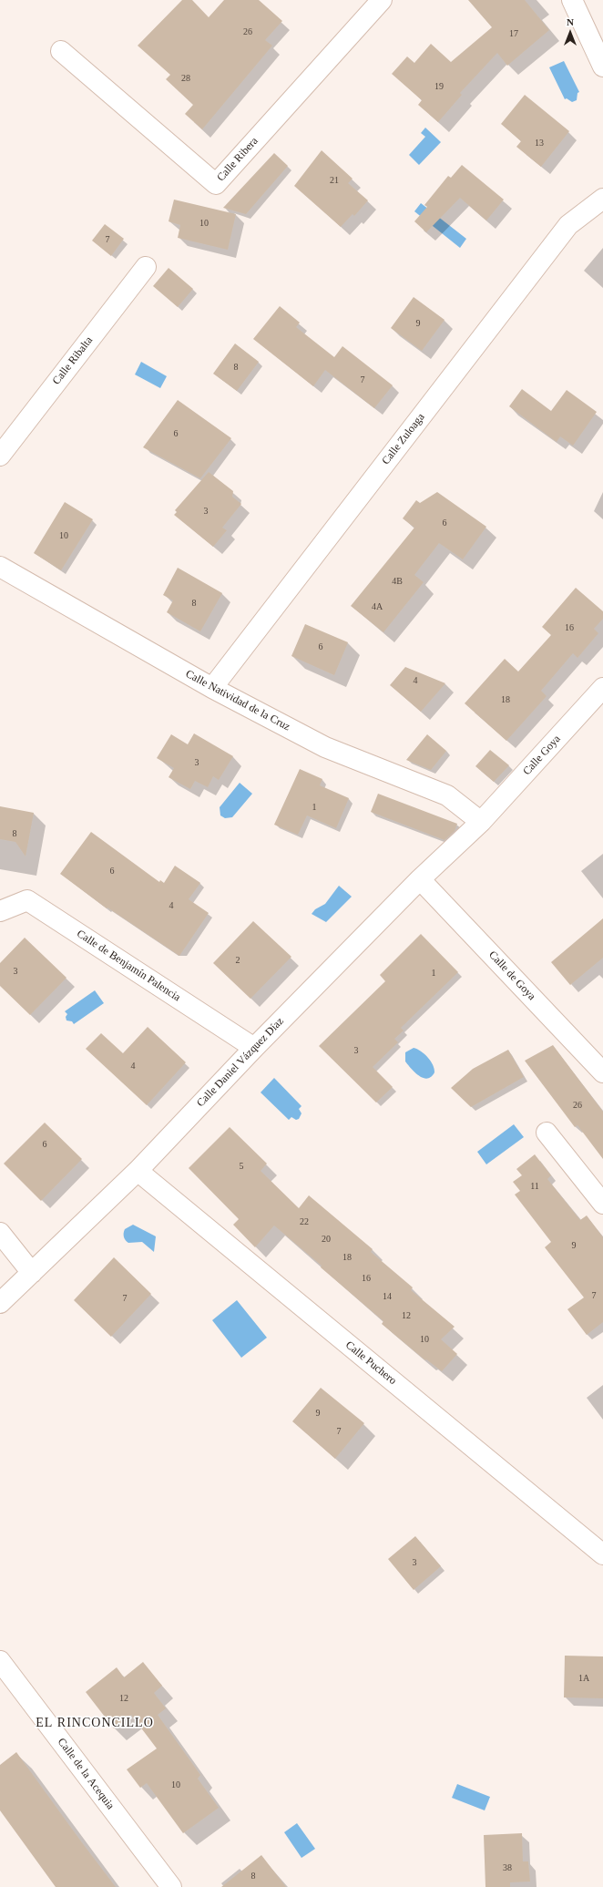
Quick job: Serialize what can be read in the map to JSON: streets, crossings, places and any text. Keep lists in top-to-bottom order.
{
  "streets": {
    "street": [
      "Calle Ribera",
      "Calle Ribalta",
      "Calle Zuloaga",
      "Calle Natividad de la Cruz",
      "Calle Goya",
      "Calle de Benjamín Palencia",
      "Calle de Goya",
      "Calle Daniel Vázquez Díaz",
      "Calle Puchero",
      "Calle de la Acequia"
    ]
  },
  "crossings": [
    ["Calle Zuloaga", "Calle Natividad de la Cruz"],
    ["Calle Natividad de la Cruz", "Calle Goya"],
    ["Calle Natividad de la Cruz", "Calle Daniel Vázquez Díaz"],
    ["Calle Goya", "Calle Daniel Vázquez Díaz"],
    ["Calle de Benjamín Palencia", "Calle Daniel Vázquez Díaz"],
    ["Calle de Goya", "Calle Daniel Vázquez Díaz"],
    ["Calle Daniel Vázquez Díaz", "Calle Puchero"]
  ],
  "districts": ["EL RINCONCILLO"],
  "house_numbers": [
    "26",
    "17",
    "28",
    "19",
    "13",
    "21",
    "10",
    "7",
    "9",
    "8",
    "7",
    "6",
    "3",
    "6",
    "10",
    "4B",
    "8",
    "4A",
    "16",
    "6",
    "4",
    "18",
    "3",
    "1",
    "8",
    "6",
    "4",
    "2",
    "3",
    "1",
    "3",
    "4",
    "26",
    "6",
    "5",
    "11",
    "22",
    "20",
    "9",
    "18",
    "16",
    "7",
    "14",
    "7",
    "12",
    "10",
    "9",
    "7",
    "3",
    "1A",
    "12",
    "10",
    "38",
    "8"
  ],
  "north": "top"
}
